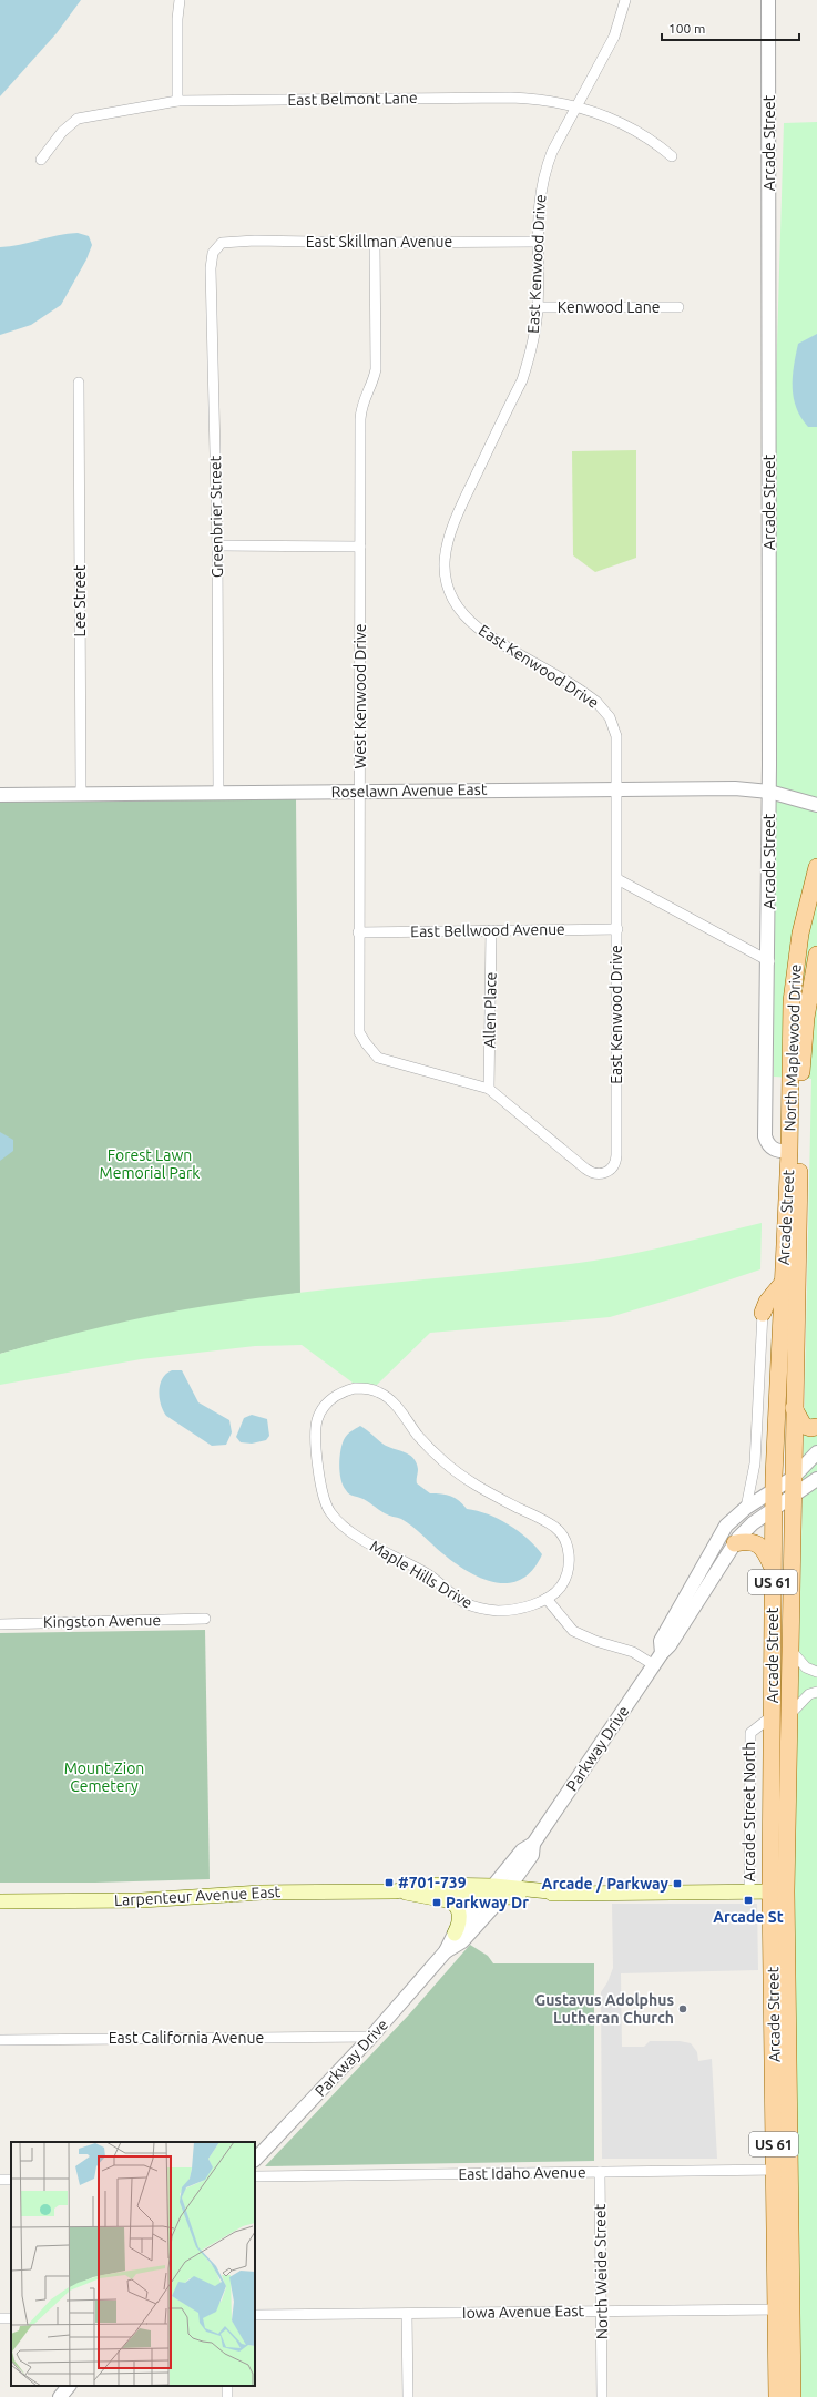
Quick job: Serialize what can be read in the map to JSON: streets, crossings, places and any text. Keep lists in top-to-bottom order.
{
  "streets": {
    "main road": [
      "Arcade Street",
      "North Maplewood Drive",
      "US 61",
      "Larpenteur Avenue East"
    ],
    "street": [
      "East Belmont Lane",
      "East Skillman Avenue",
      "East Kenwood Drive",
      "Kenwood Lane",
      "Greenbrier Street",
      "Lee Street",
      "West Kenwood Drive",
      "Roselawn Avenue East",
      "East Bellwood Avenue",
      "Allen Place",
      "Maple Hills Drive",
      "Kingston Avenue",
      "Parkway Drive",
      "Arcade Street North",
      "East California Avenue",
      "East Idaho Avenue",
      "North Weide Street",
      "Iowa Avenue East"
    ]
  },
  "crossings": [
    ["East Belmont Lane", "East Kenwood Drive"],
    ["Arcade Street", "Roselawn Avenue East"],
    ["Arcade Street", "North Maplewood Drive"],
    ["Arcade Street", "Parkway Drive"],
    ["Arcade Street", "Arcade Street North"],
    ["Arcade Street", "Larpenteur Avenue East"],
    ["Arcade Street", "East Idaho Avenue"],
    ["Arcade Street", "Iowa Avenue East"],
    ["East Skillman Avenue", "East Kenwood Drive"],
    ["East Skillman Avenue", "Greenbrier Street"],
    ["East Skillman Avenue", "West Kenwood Drive"],
    ["East Kenwood Drive", "Kenwood Lane"],
    ["East Kenwood Drive", "West Kenwood Drive"],
    ["East Kenwood Drive", "Roselawn Avenue East"],
    ["East Kenwood Drive", "East Bellwood Avenue"],
    ["East Kenwood Drive", "Allen Place"],
    ["Greenbrier Street", "Roselawn Avenue East"],
    ["Lee Street", "Roselawn Avenue East"],
    ["West Kenwood Drive", "Roselawn Avenue East"],
    ["West Kenwood Drive", "East Bellwood Avenue"],
    ["West Kenwood Drive", "Allen Place"],
    ["East Bellwood Avenue", "Allen Place"],
    ["Parkway Drive", "Larpenteur Avenue East"],
    ["Parkway Drive", "East California Avenue"],
    ["Arcade Street North", "Larpenteur Avenue East"],
    ["East Idaho Avenue", "North Weide Street"],
    ["North Weide Street", "Iowa Avenue East"]
  ],
  "parks": ["Forest Lawn Memorial Park", "Mount Zion Cemetery"],
  "places": {
    "transit": [
      "#701-739",
      "Arcade / Parkway",
      "Arcade St",
      "Parkway Dr"
    ],
    "other": ["Gustavus Adolphus Lutheran Church"]
  },
  "scale_bar": "100 m"
}
